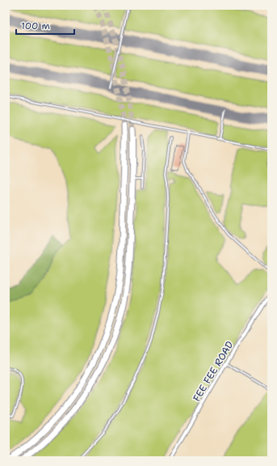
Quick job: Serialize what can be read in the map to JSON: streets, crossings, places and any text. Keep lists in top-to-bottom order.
{
  "streets": {
    "street": ["FEE FEE ROAD"]
  },
  "scale_bar": "100 m"
}
